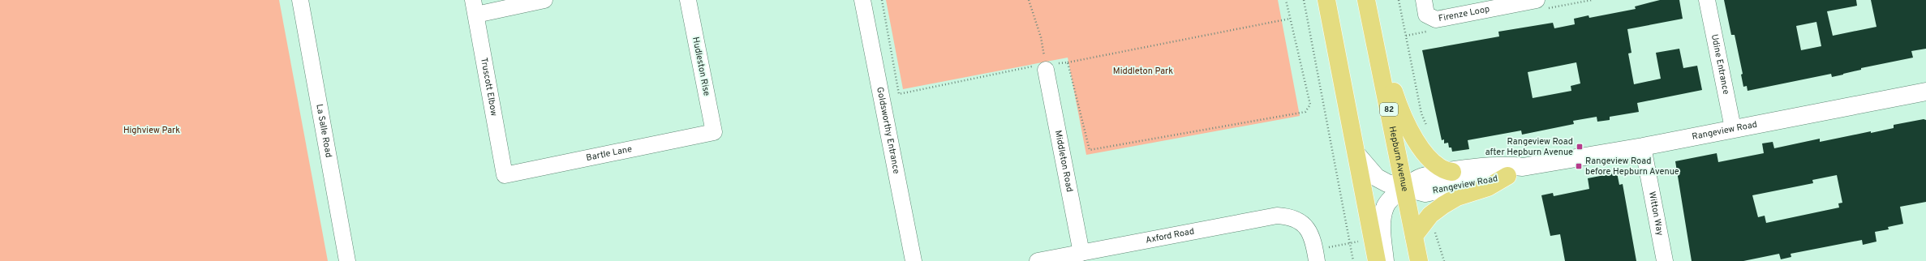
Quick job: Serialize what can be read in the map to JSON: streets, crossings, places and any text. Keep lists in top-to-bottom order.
{
  "streets": {
    "main road": ["82", "Hepburn Avenue"],
    "street": [
      "Firenze Loop",
      "Udine Entrance",
      "Hudleston Rise",
      "Truscott Elbow",
      "La Salle Road",
      "Goldsworthy Entrance",
      "Rangeview Road",
      "Bartle Lane",
      "Middleton Road",
      "Witton Way",
      "Axford Road"
    ]
  },
  "crossings": [
    ["Udine Entrance", "Rangeview Road"],
    ["Hudleston Rise", "Bartle Lane"],
    ["Truscott Elbow", "Bartle Lane"],
    ["Rangeview Road", "Hepburn Avenue"],
    ["Rangeview Road", "Witton Way"],
    ["Middleton Road", "Axford Road"]
  ],
  "parks": ["Middleton Park", "Highview Park"],
  "places": {
    "transit": ["Rangeview Road after Hepburn Avenue", "Rangeview Road before Hepburn Avenue"]
  }
}
